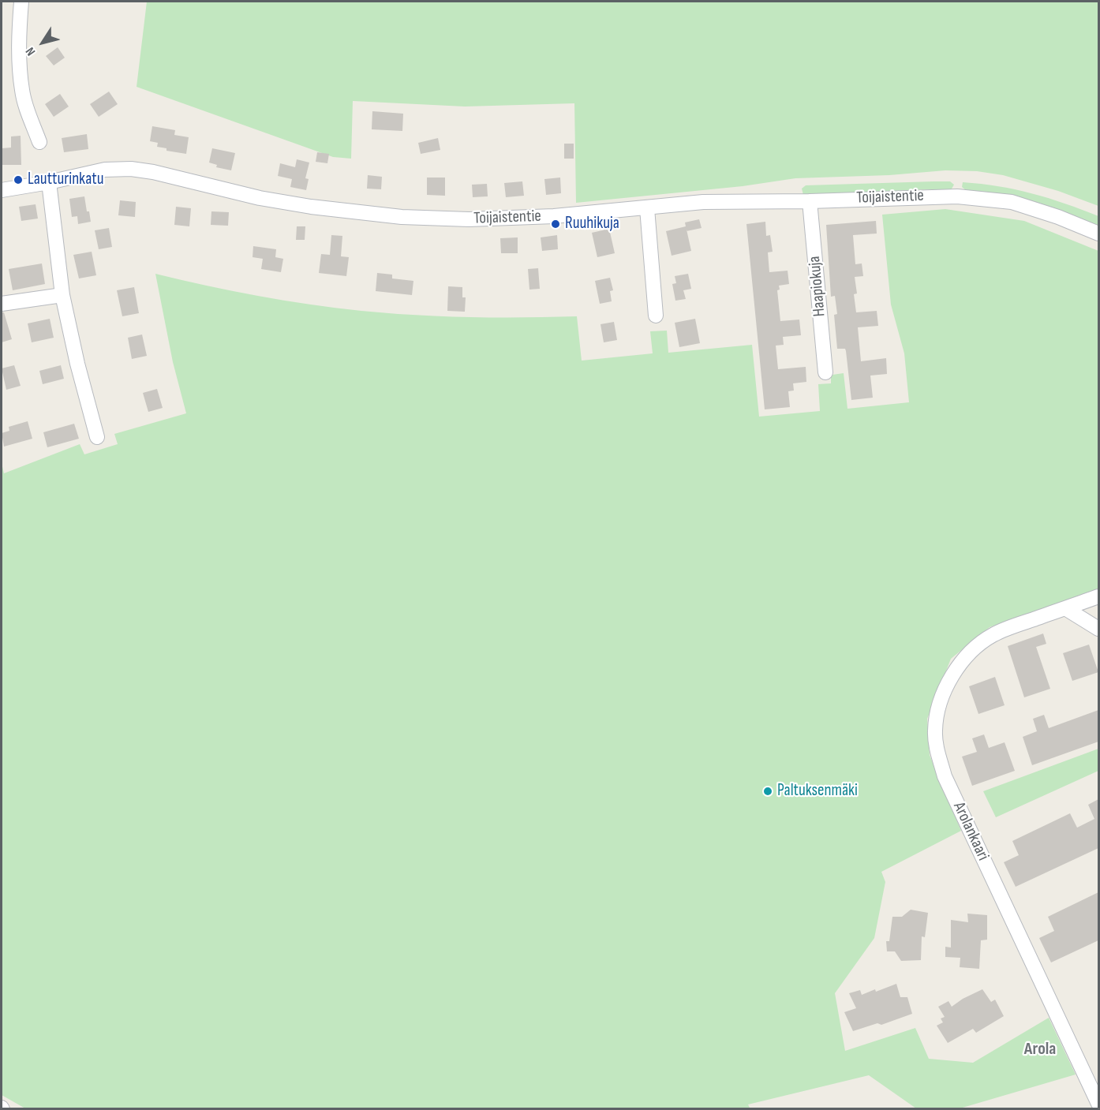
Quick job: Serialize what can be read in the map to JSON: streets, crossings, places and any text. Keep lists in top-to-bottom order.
{
  "streets": {
    "street": ["Toijaistentie", "Haapiokuja", "Arolankaari"]
  },
  "crossings": [
    ["Toijaistentie", "Haapiokuja"]
  ],
  "districts": ["Arola"],
  "places": ["Lautturinkatu", "Ruuhikuja", "Paltuksenmäki"],
  "north": "bottom left"
}
